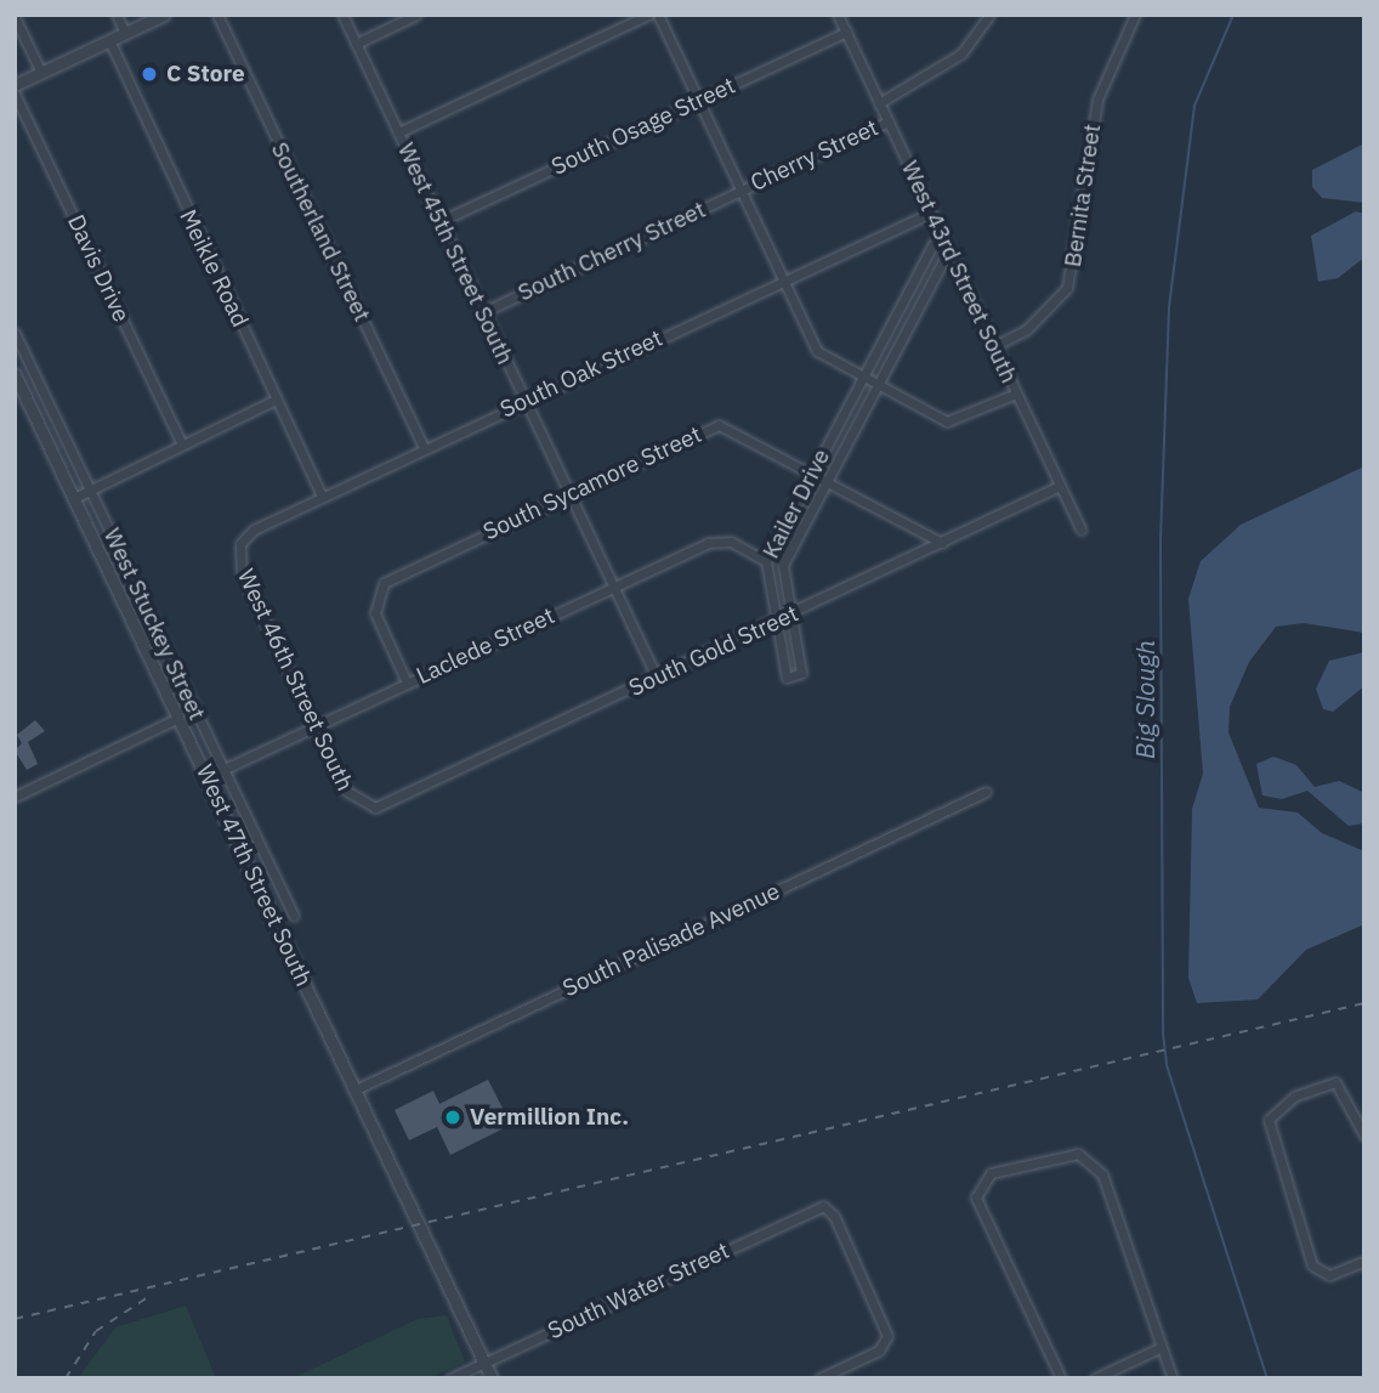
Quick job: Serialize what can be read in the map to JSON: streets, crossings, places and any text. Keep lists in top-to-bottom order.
{
  "streets": {
    "street": [
      "South Osage Street",
      "Cherry Street",
      "Bernita Street",
      "Southerland Street",
      "South Cherry Street",
      "West 45th Street South",
      "Davis Drive",
      "Meikle Road",
      "West 43rd Street South",
      "South Oak Street",
      "South Sycamore Street",
      "Kailer Drive",
      "West Stuckey Street",
      "Laclede Street",
      "South Gold Street",
      "West 46th Street South",
      "West 47th Street South",
      "South Palisade Avenue",
      "South Water Street"
    ]
  },
  "crossings": [
    ["South Osage Street", "West 45th Street South"],
    ["South Osage Street", "West 43rd Street South"],
    ["Cherry Street", "South Cherry Street"],
    ["Cherry Street", "West 43rd Street South"],
    ["Bernita Street", "West 43rd Street South"],
    ["Southerland Street", "South Oak Street"],
    ["South Cherry Street", "West 45th Street South"],
    ["West 45th Street South", "South Oak Street"],
    ["West 45th Street South", "South Sycamore Street"],
    ["West 45th Street South", "Laclede Street"],
    ["West 45th Street South", "South Gold Street"],
    ["Meikle Road", "South Oak Street"],
    ["West 43rd Street South", "South Oak Street"],
    ["West 43rd Street South", "Kailer Drive"],
    ["West 43rd Street South", "South Gold Street"],
    ["South Oak Street", "West 46th Street South"],
    ["South Sycamore Street", "Kailer Drive"],
    ["South Sycamore Street", "Laclede Street"],
    ["South Sycamore Street", "South Gold Street"],
    ["Kailer Drive", "Laclede Street"],
    ["Kailer Drive", "South Gold Street"],
    ["West Stuckey Street", "Laclede Street"],
    ["Laclede Street", "West 46th Street South"],
    ["Laclede Street", "West 47th Street South"],
    ["South Gold Street", "West 46th Street South"],
    ["West 47th Street South", "South Palisade Avenue"],
    ["West 47th Street South", "South Water Street"]
  ],
  "water": ["Big Slough"],
  "places": ["C Store", "Vermillion Inc."]
}
